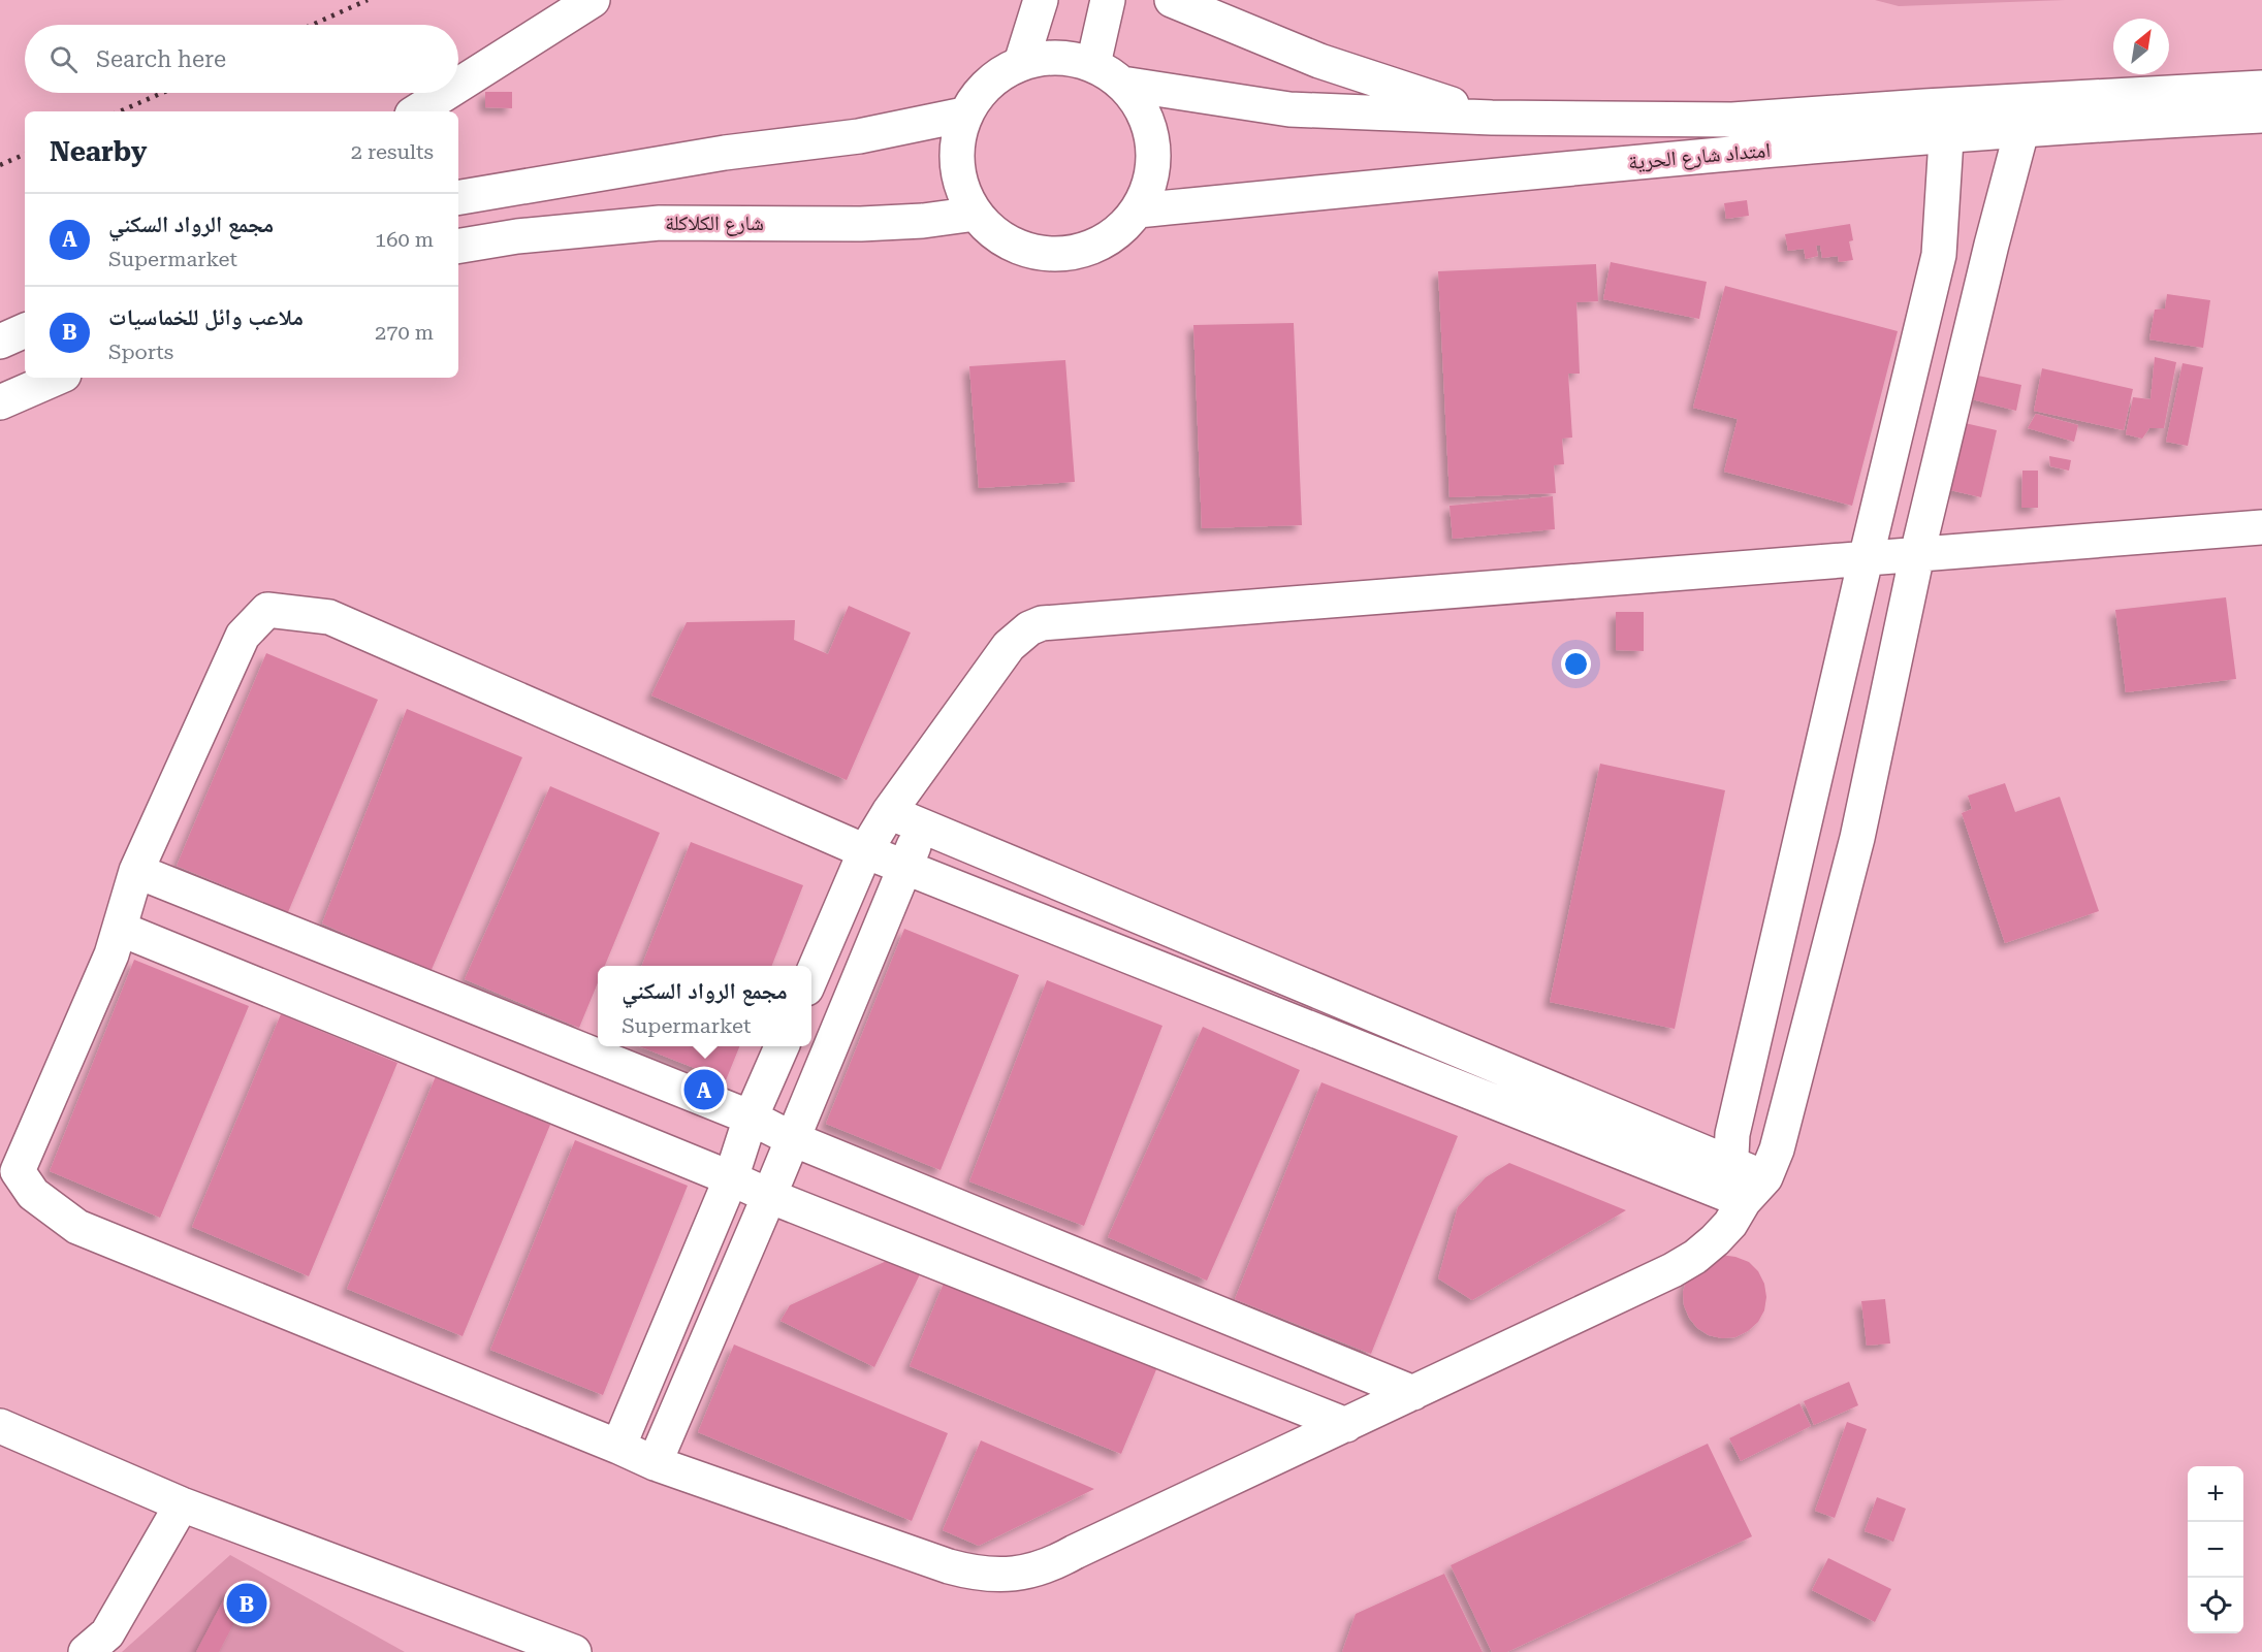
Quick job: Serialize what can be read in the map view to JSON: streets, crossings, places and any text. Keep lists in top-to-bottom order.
{
  "streets": {
    "street": ["امتداد شارع الحرية", "شارع الكلاكلة"]
  },
  "crossings": [
    ["امتداد شارع الحرية", "شارع الكلاكلة"]
  ],
  "north": "top right",
  "page": {
    "search": "Search here",
    "heading": ["Nearby", "2 results"],
    "list": [
      {
        "mark": "A",
        "name": "مجمع الرواد السكني",
        "note": "Supermarket",
        "value": "160 m"
      },
      {
        "mark": "B",
        "name": "ملاعب وائل للخماسيات",
        "note": "Sports",
        "value": "270 m"
      }
    ],
    "popup": ["مجمع الرواد السكني", "Supermarket"],
    "pins": ["A", "B"],
    "map_buttons": ["+", "−"]
  }
}
